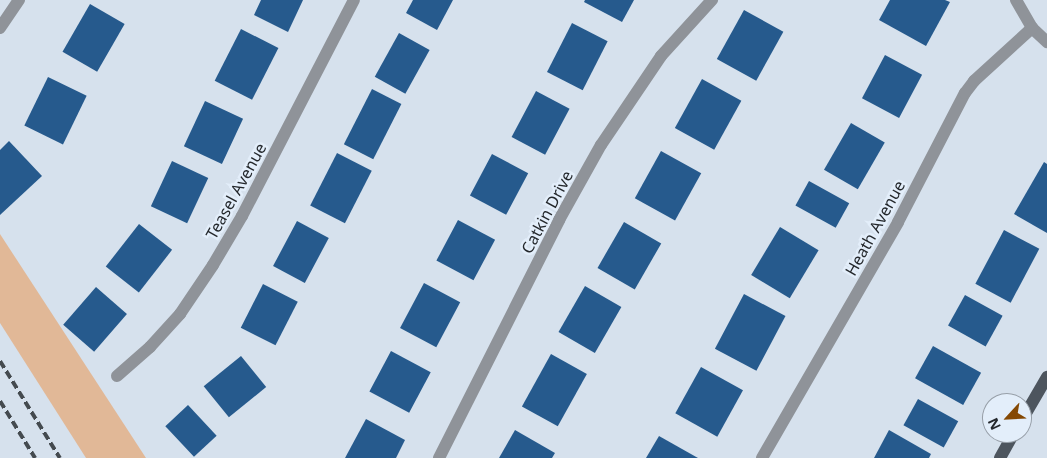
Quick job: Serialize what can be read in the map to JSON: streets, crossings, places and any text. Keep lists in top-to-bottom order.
{
  "streets": {
    "street": ["Teasel Avenue", "Catkin Drive", "Heath Avenue"]
  },
  "north": "bottom left"
}
